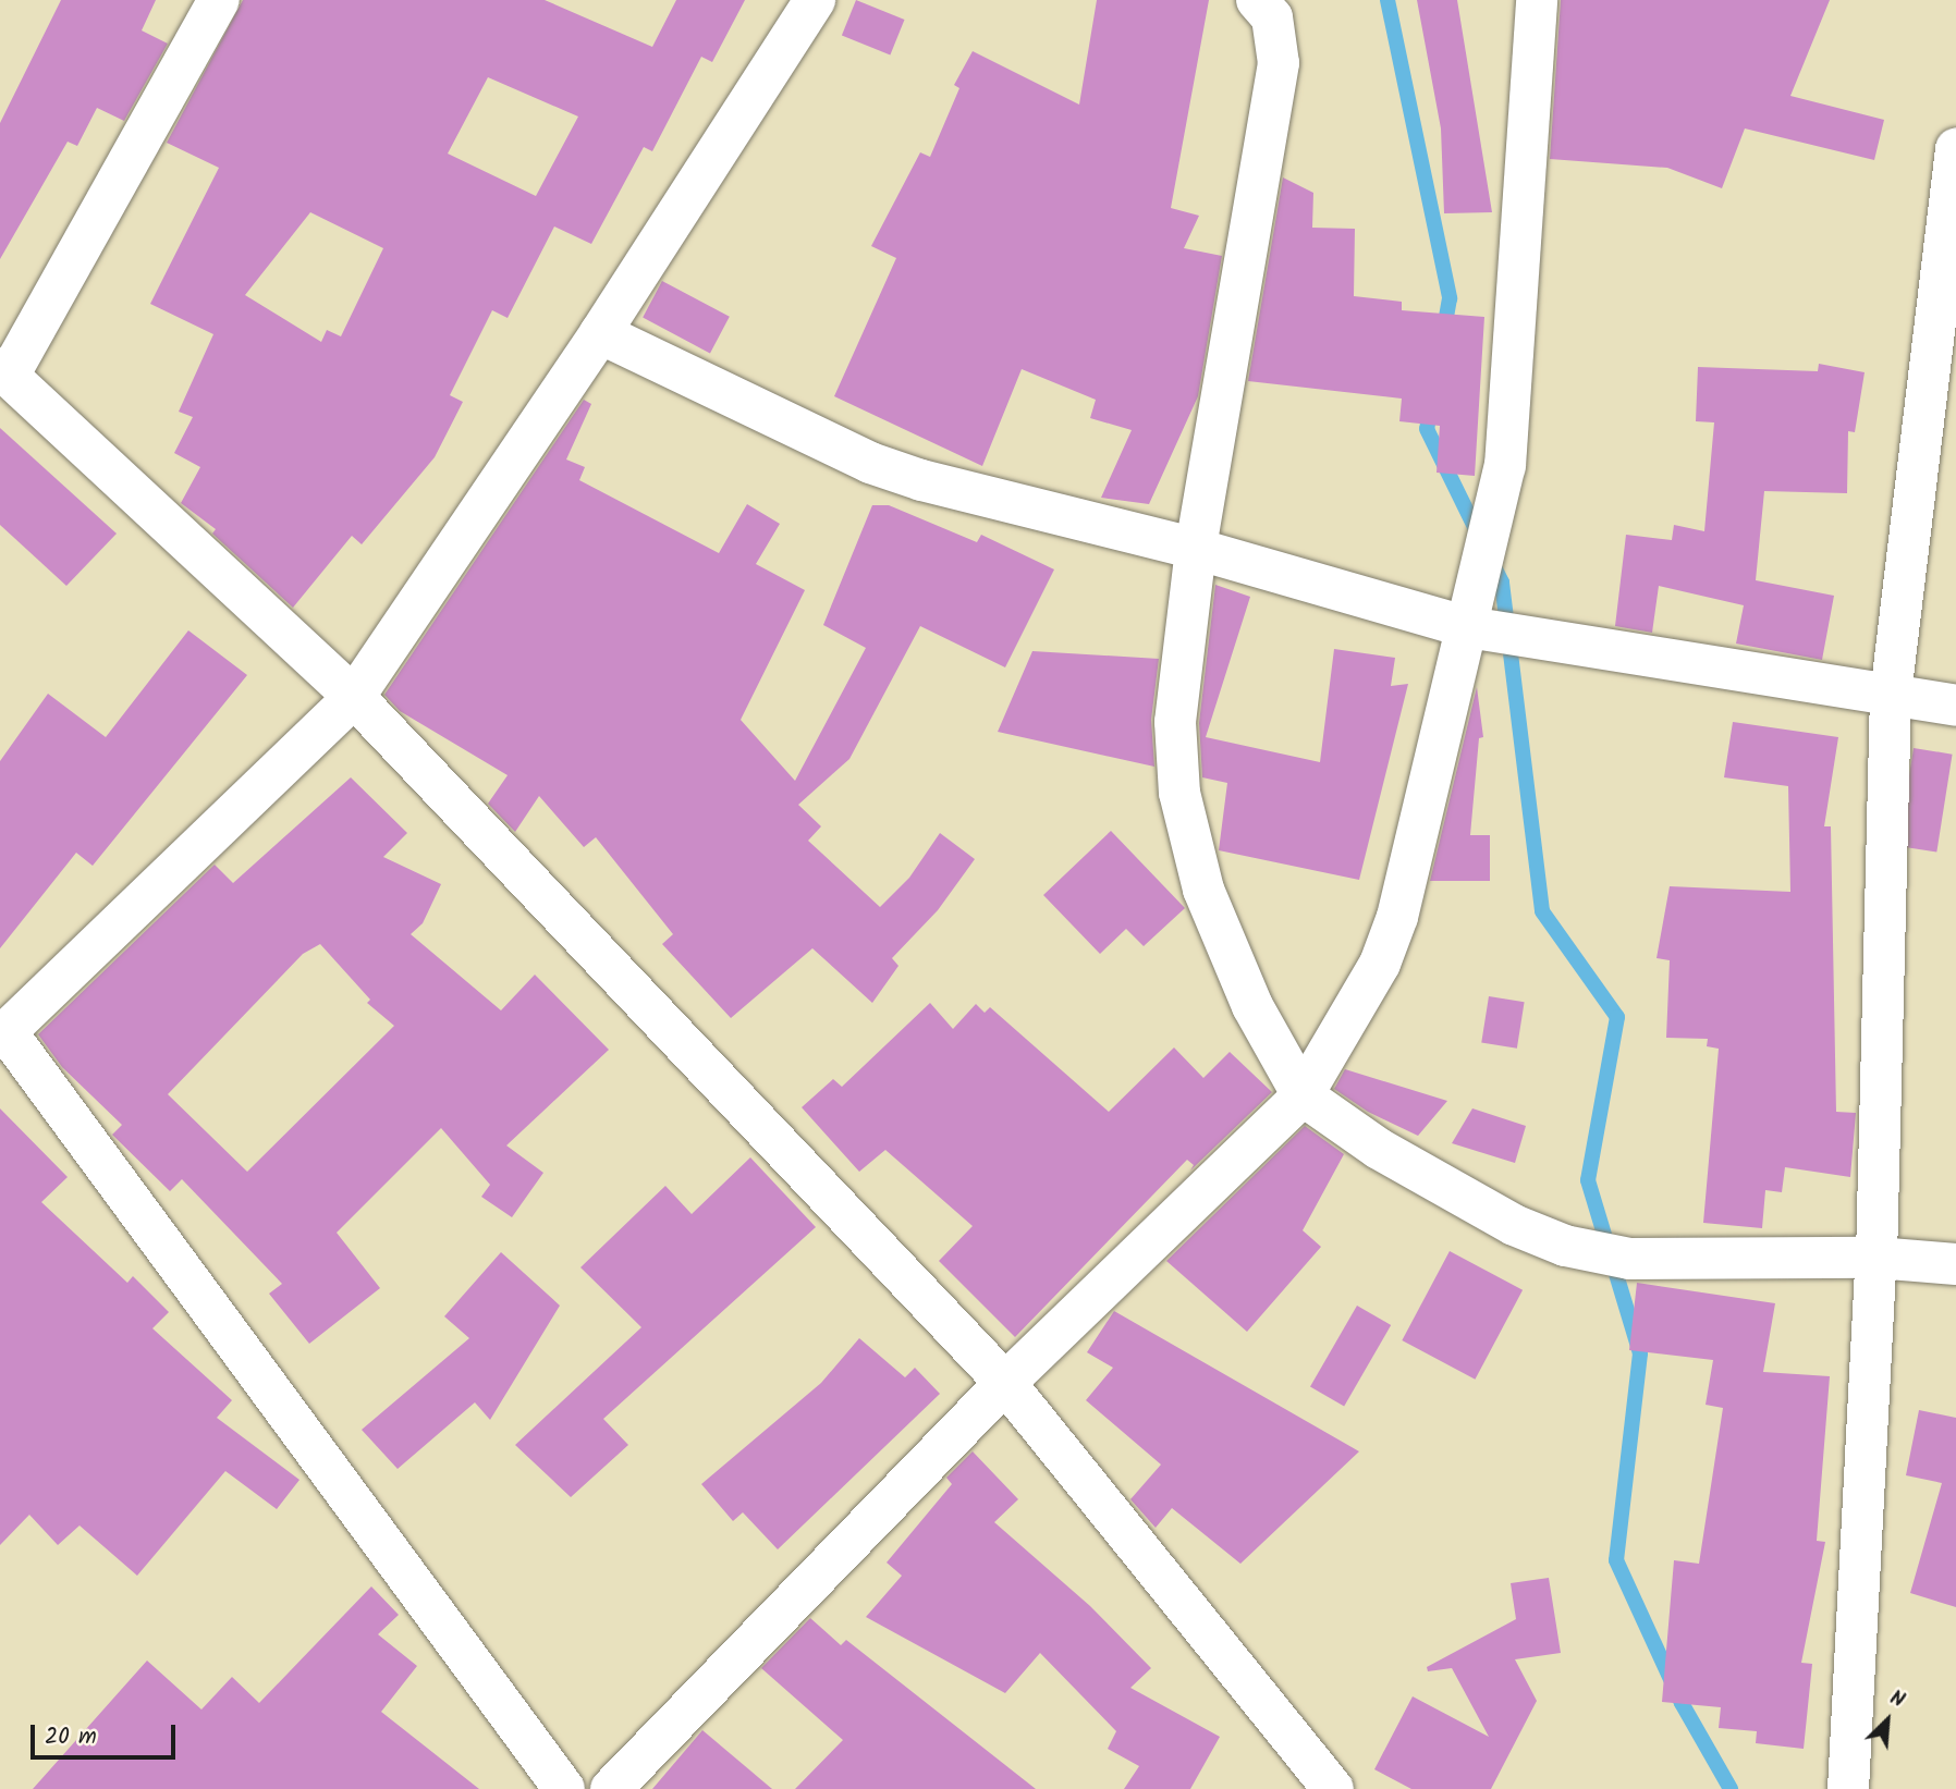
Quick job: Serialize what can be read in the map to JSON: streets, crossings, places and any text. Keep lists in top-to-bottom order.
{
  "scale_bar": "20 m",
  "north": "top right"
}
